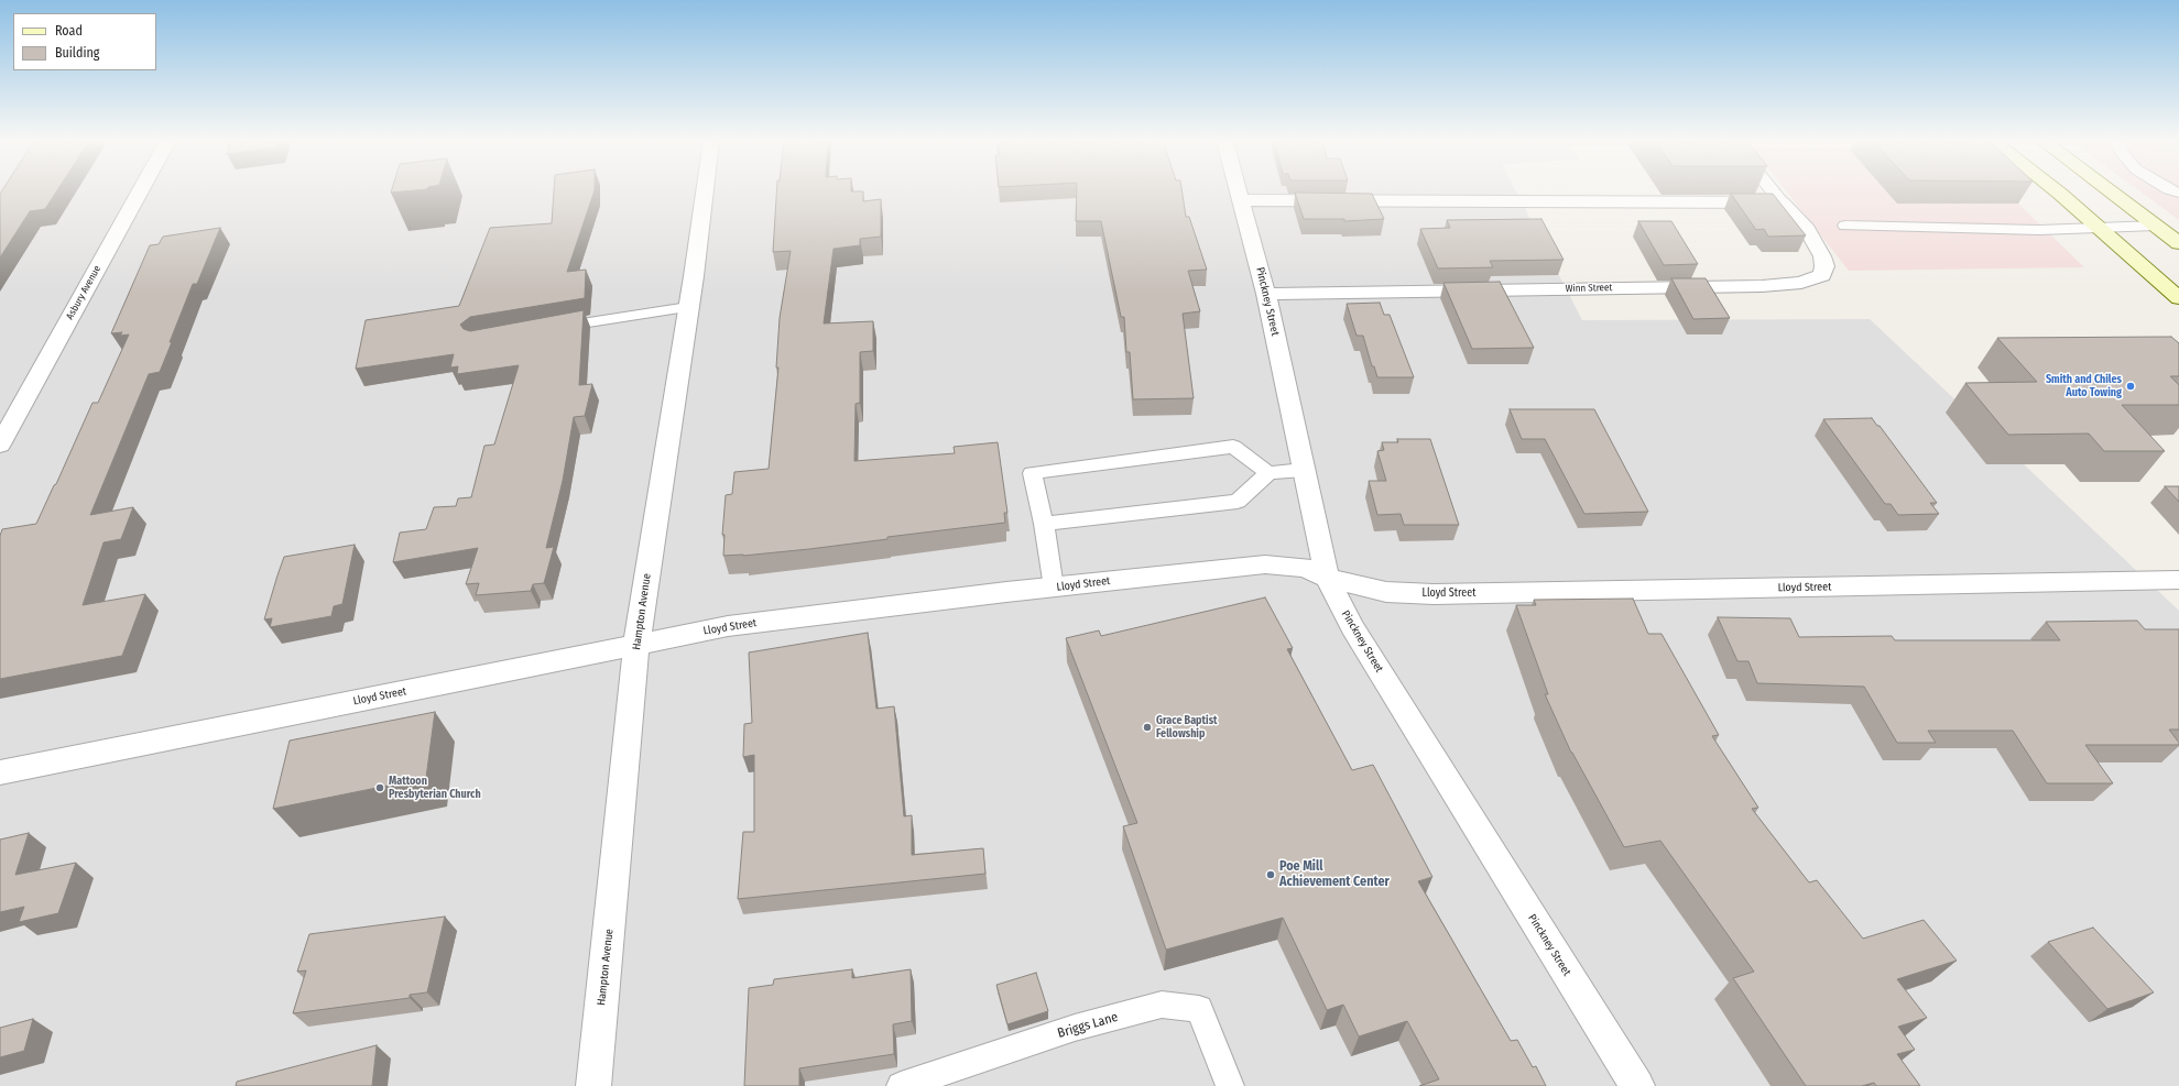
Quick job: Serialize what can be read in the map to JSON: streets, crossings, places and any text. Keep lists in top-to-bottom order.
{
  "streets": {
    "street": [
      "Winn Street",
      "Asbury Avenue",
      "Pinckney Street",
      "Lloyd Street",
      "Hampton Avenue"
    ],
    "lane": ["Briggs Lane"]
  },
  "crossings": [
    ["Winn Street", "Pinckney Street"],
    ["Pinckney Street", "Lloyd Street"],
    ["Lloyd Street", "Hampton Avenue"]
  ],
  "places": [
    "Smith and Chiles Auto Towing",
    "Grace Baptist Fellowship",
    "Mattoon Presbyterian Church",
    "Poe Mill Achievement Center"
  ],
  "legend": ["Road", "Building"]
}
